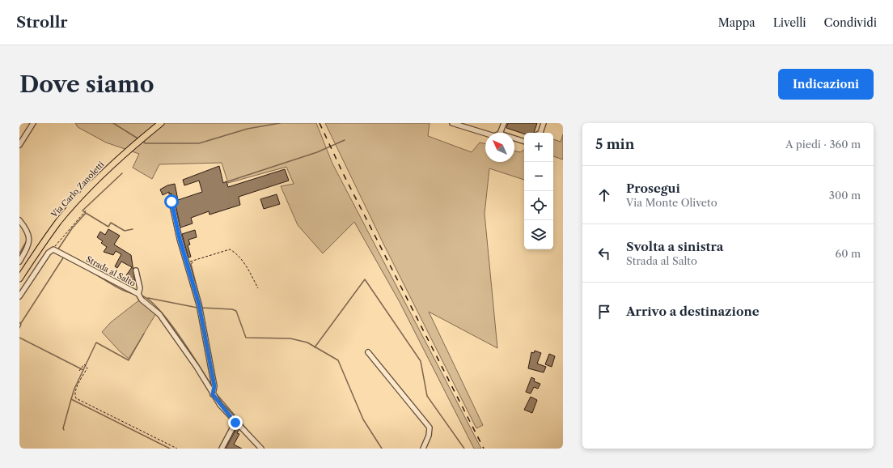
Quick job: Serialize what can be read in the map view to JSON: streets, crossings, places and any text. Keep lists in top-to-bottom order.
{
  "streets": {
    "main road": ["Via Carlo Zanoletti"],
    "street": ["Strada al Salto"]
  },
  "north": "top left",
  "page": {
    "header": "Strollr",
    "nav": ["Mappa", "Livelli", "Condividi"],
    "buttons": "Indicazioni",
    "title": "Dove siamo",
    "heading": ["5 min", "A piedi · 360 m"],
    "map_buttons": ["+", "−"],
    "list": [
      ["Prosegui", "Via Monte Oliveto", "300 m"],
      ["Svolta a sinistra", "Strada al Salto", "60 m"],
      "Arrivo a destinazione"
    ]
  }
}
